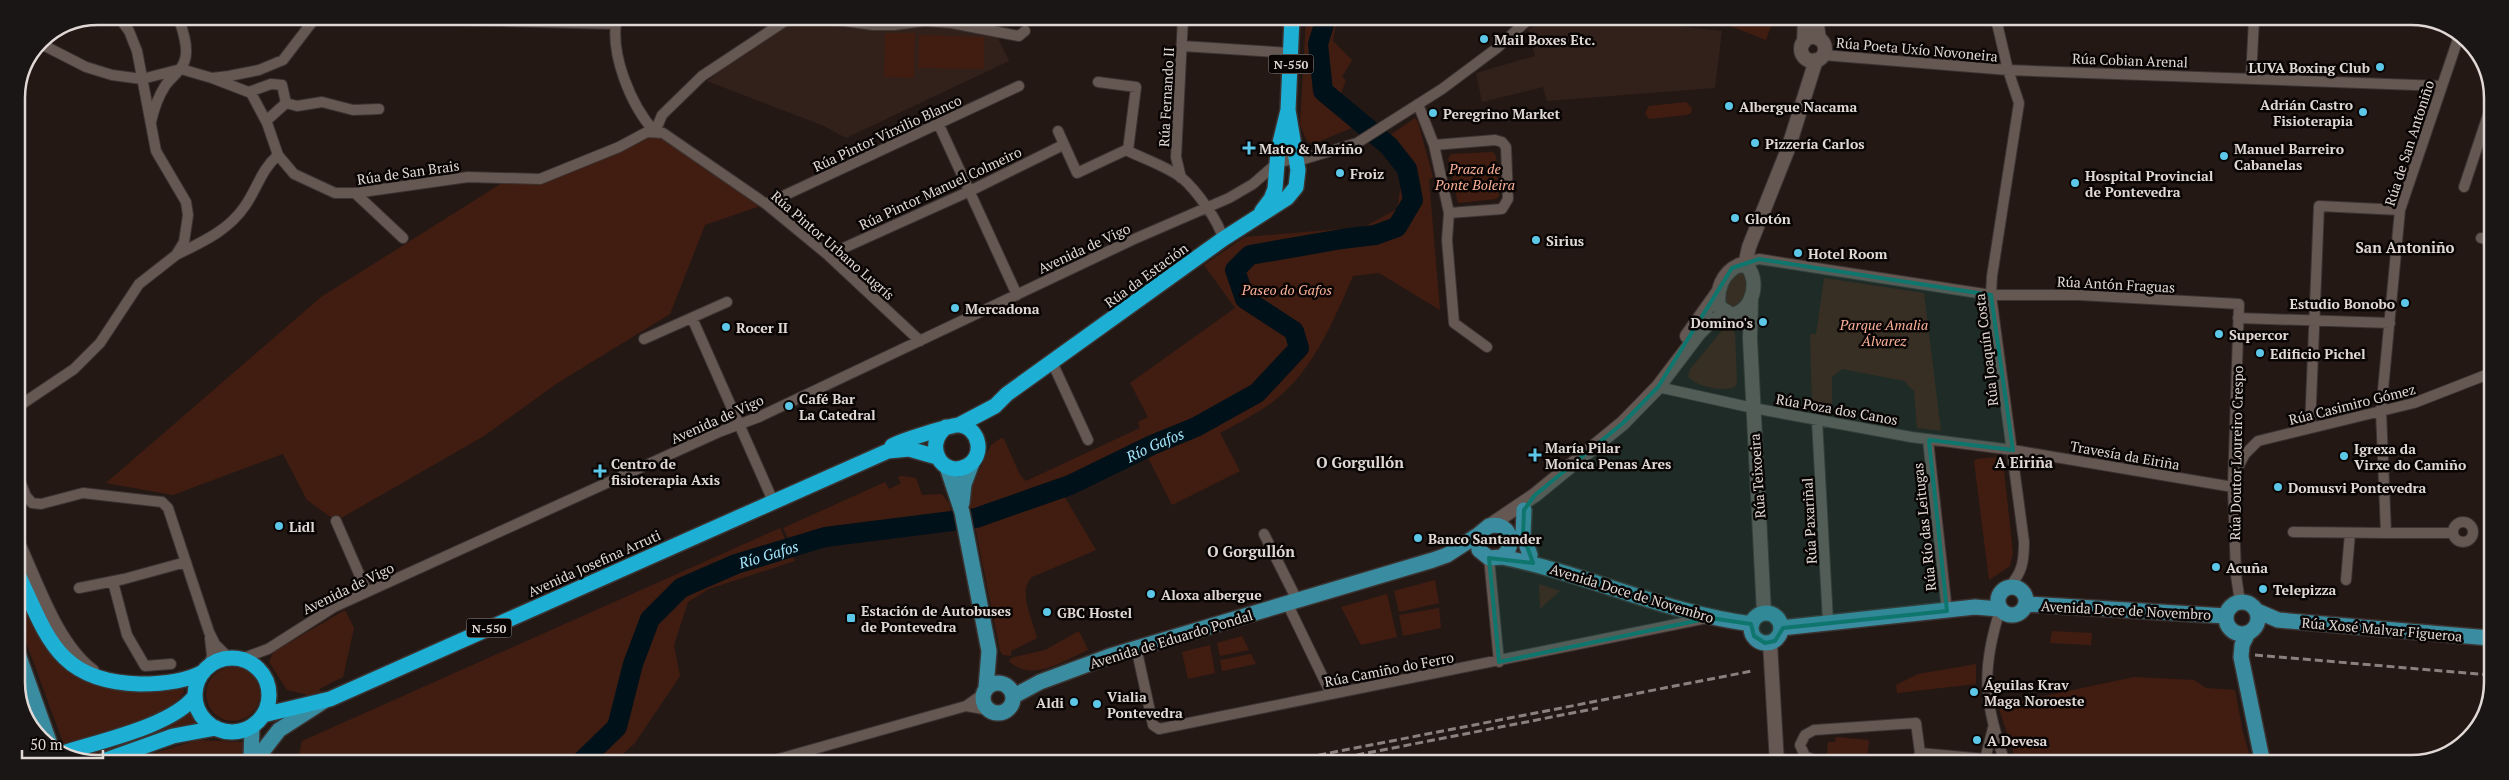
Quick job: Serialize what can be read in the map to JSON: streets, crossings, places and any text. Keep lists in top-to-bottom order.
{
  "streets": {
    "highway": ["N-550", "Rúa da Estación", "Avenida Josefina Arruti"],
    "main road": [
      "Rúa Teixoeira",
      "Avenida Doce de Novembro",
      "Rúa Xosé Malvar Figueroa",
      "Avenida de Eduardo Pondal"
    ],
    "street": [
      "Rúa Poeta Uxío Novoneira",
      "Rúa Cobian Arenal",
      "Rúa Fernando II",
      "Rúa Pintor Virxilio Blanco",
      "Rúa de San Antoniño",
      "Rúa de San Brais",
      "Rúa Pintor Manuel Colmeiro",
      "Rúa Pintor Urbano Lugrís",
      "Avenida de Vigo",
      "Rúa Antón Fraguas",
      "Rúa Joaquín Costa",
      "Rúa Casimiro Gómez",
      "Rúa Poza dos Canos",
      "Rúa Doutor Loureiro Crespo",
      "Travesía da Eiriña",
      "Rúa Paxariñal",
      "Rúa Río das Leitugas",
      "Rúa Camiño do Ferro"
    ]
  },
  "crossings": [
    ["Rúa Poeta Uxío Novoneira", "Rúa Cobian Arenal"],
    ["Rúa Poeta Uxío Novoneira", "Rúa Joaquín Costa"],
    ["Rúa Cobian Arenal", "Rúa de San Antoniño"],
    ["Rúa Cobian Arenal", "Rúa Joaquín Costa"],
    ["N-550", "Avenida de Vigo"],
    ["N-550", "Rúa da Estación"],
    ["N-550", "Avenida Josefina Arruti"],
    ["Rúa Pintor Virxilio Blanco", "Rúa Pintor Urbano Lugrís"],
    ["Rúa de San Antoniño", "Rúa Casimiro Gómez"],
    ["Rúa de San Brais", "Rúa Pintor Urbano Lugrís"],
    ["Rúa Pintor Manuel Colmeiro", "Rúa Pintor Urbano Lugrís"],
    ["Rúa Pintor Urbano Lugrís", "Avenida de Vigo"],
    ["Avenida de Vigo", "Avenida Josefina Arruti"],
    ["Rúa da Estación", "Avenida Josefina Arruti"],
    ["Rúa Antón Fraguas", "Rúa Joaquín Costa"],
    ["Rúa Antón Fraguas", "Rúa Doutor Loureiro Crespo"],
    ["Rúa Joaquín Costa", "Rúa Poza dos Canos"],
    ["Rúa Joaquín Costa", "Travesía da Eiriña"],
    ["Rúa Joaquín Costa", "Avenida Doce de Novembro"],
    ["Rúa Casimiro Gómez", "Rúa Doutor Loureiro Crespo"],
    ["Rúa Poza dos Canos", "Travesía da Eiriña"],
    ["Rúa Poza dos Canos", "Rúa Teixoeira"],
    ["Rúa Poza dos Canos", "Rúa Paxariñal"],
    ["Rúa Poza dos Canos", "Rúa Río das Leitugas"],
    ["Rúa Poza dos Canos", "Avenida de Eduardo Pondal"],
    ["Rúa Doutor Loureiro Crespo", "Travesía da Eiriña"],
    ["Rúa Doutor Loureiro Crespo", "Avenida Doce de Novembro"],
    ["Rúa Doutor Loureiro Crespo", "Rúa Xosé Malvar Figueroa"],
    ["Rúa Teixoeira", "Avenida Doce de Novembro"],
    ["Rúa Teixoeira", "Avenida de Eduardo Pondal"],
    ["Avenida Doce de Novembro", "Rúa Xosé Malvar Figueroa"],
    ["Avenida Doce de Novembro", "Avenida de Eduardo Pondal"],
    ["Avenida Doce de Novembro", "Rúa Camiño do Ferro"],
    ["Avenida de Eduardo Pondal", "Rúa Camiño do Ferro"]
  ],
  "districts": [
    "San Antoniño",
    "O Gorgullón",
    "A Eiriña",
    "O Gorgullón"
  ],
  "water": ["Río Gafos"],
  "parks": ["Praza de Ponte Boleira", "Paseo do Gafos", "Parque Amalia Álvarez"],
  "places": {
    "other": [
      "Mail Boxes Etc.",
      "LUVA Boxing Club",
      "Albergue Nacama",
      "Adrián Castro Fisioterapia",
      "Peregrino Market",
      "Pizzería Carlos",
      "Manuel Barreiro Cabanelas",
      "Froiz",
      "Hospital Provincial de Pontevedra",
      "Glotón",
      "Sirius",
      "Hotel Room",
      "Estudio Bonobo",
      "Mercadona",
      "Domino's",
      "Rocer II",
      "Supercor",
      "Edificio Pichel",
      "Café Bar La Catedral",
      "Igrexa da Virxe do Camiño",
      "Domusvi Pontevedra",
      "Lidl",
      "Banco Santander",
      "Acuña",
      "Telepizza",
      "Aloxa albergue",
      "GBC Hostel",
      "Águilas Krav Maga Noroeste",
      "Aldi",
      "Vialia Pontevedra",
      "A Devesa"
    ],
    "health": ["Mato & Mariño", "María Pilar Monica Penas Ares", "Centro de fisioterapia Axis"],
    "transit": ["Estación de Autobuses de Pontevedra"]
  },
  "scale_bar": "50 m"
}
